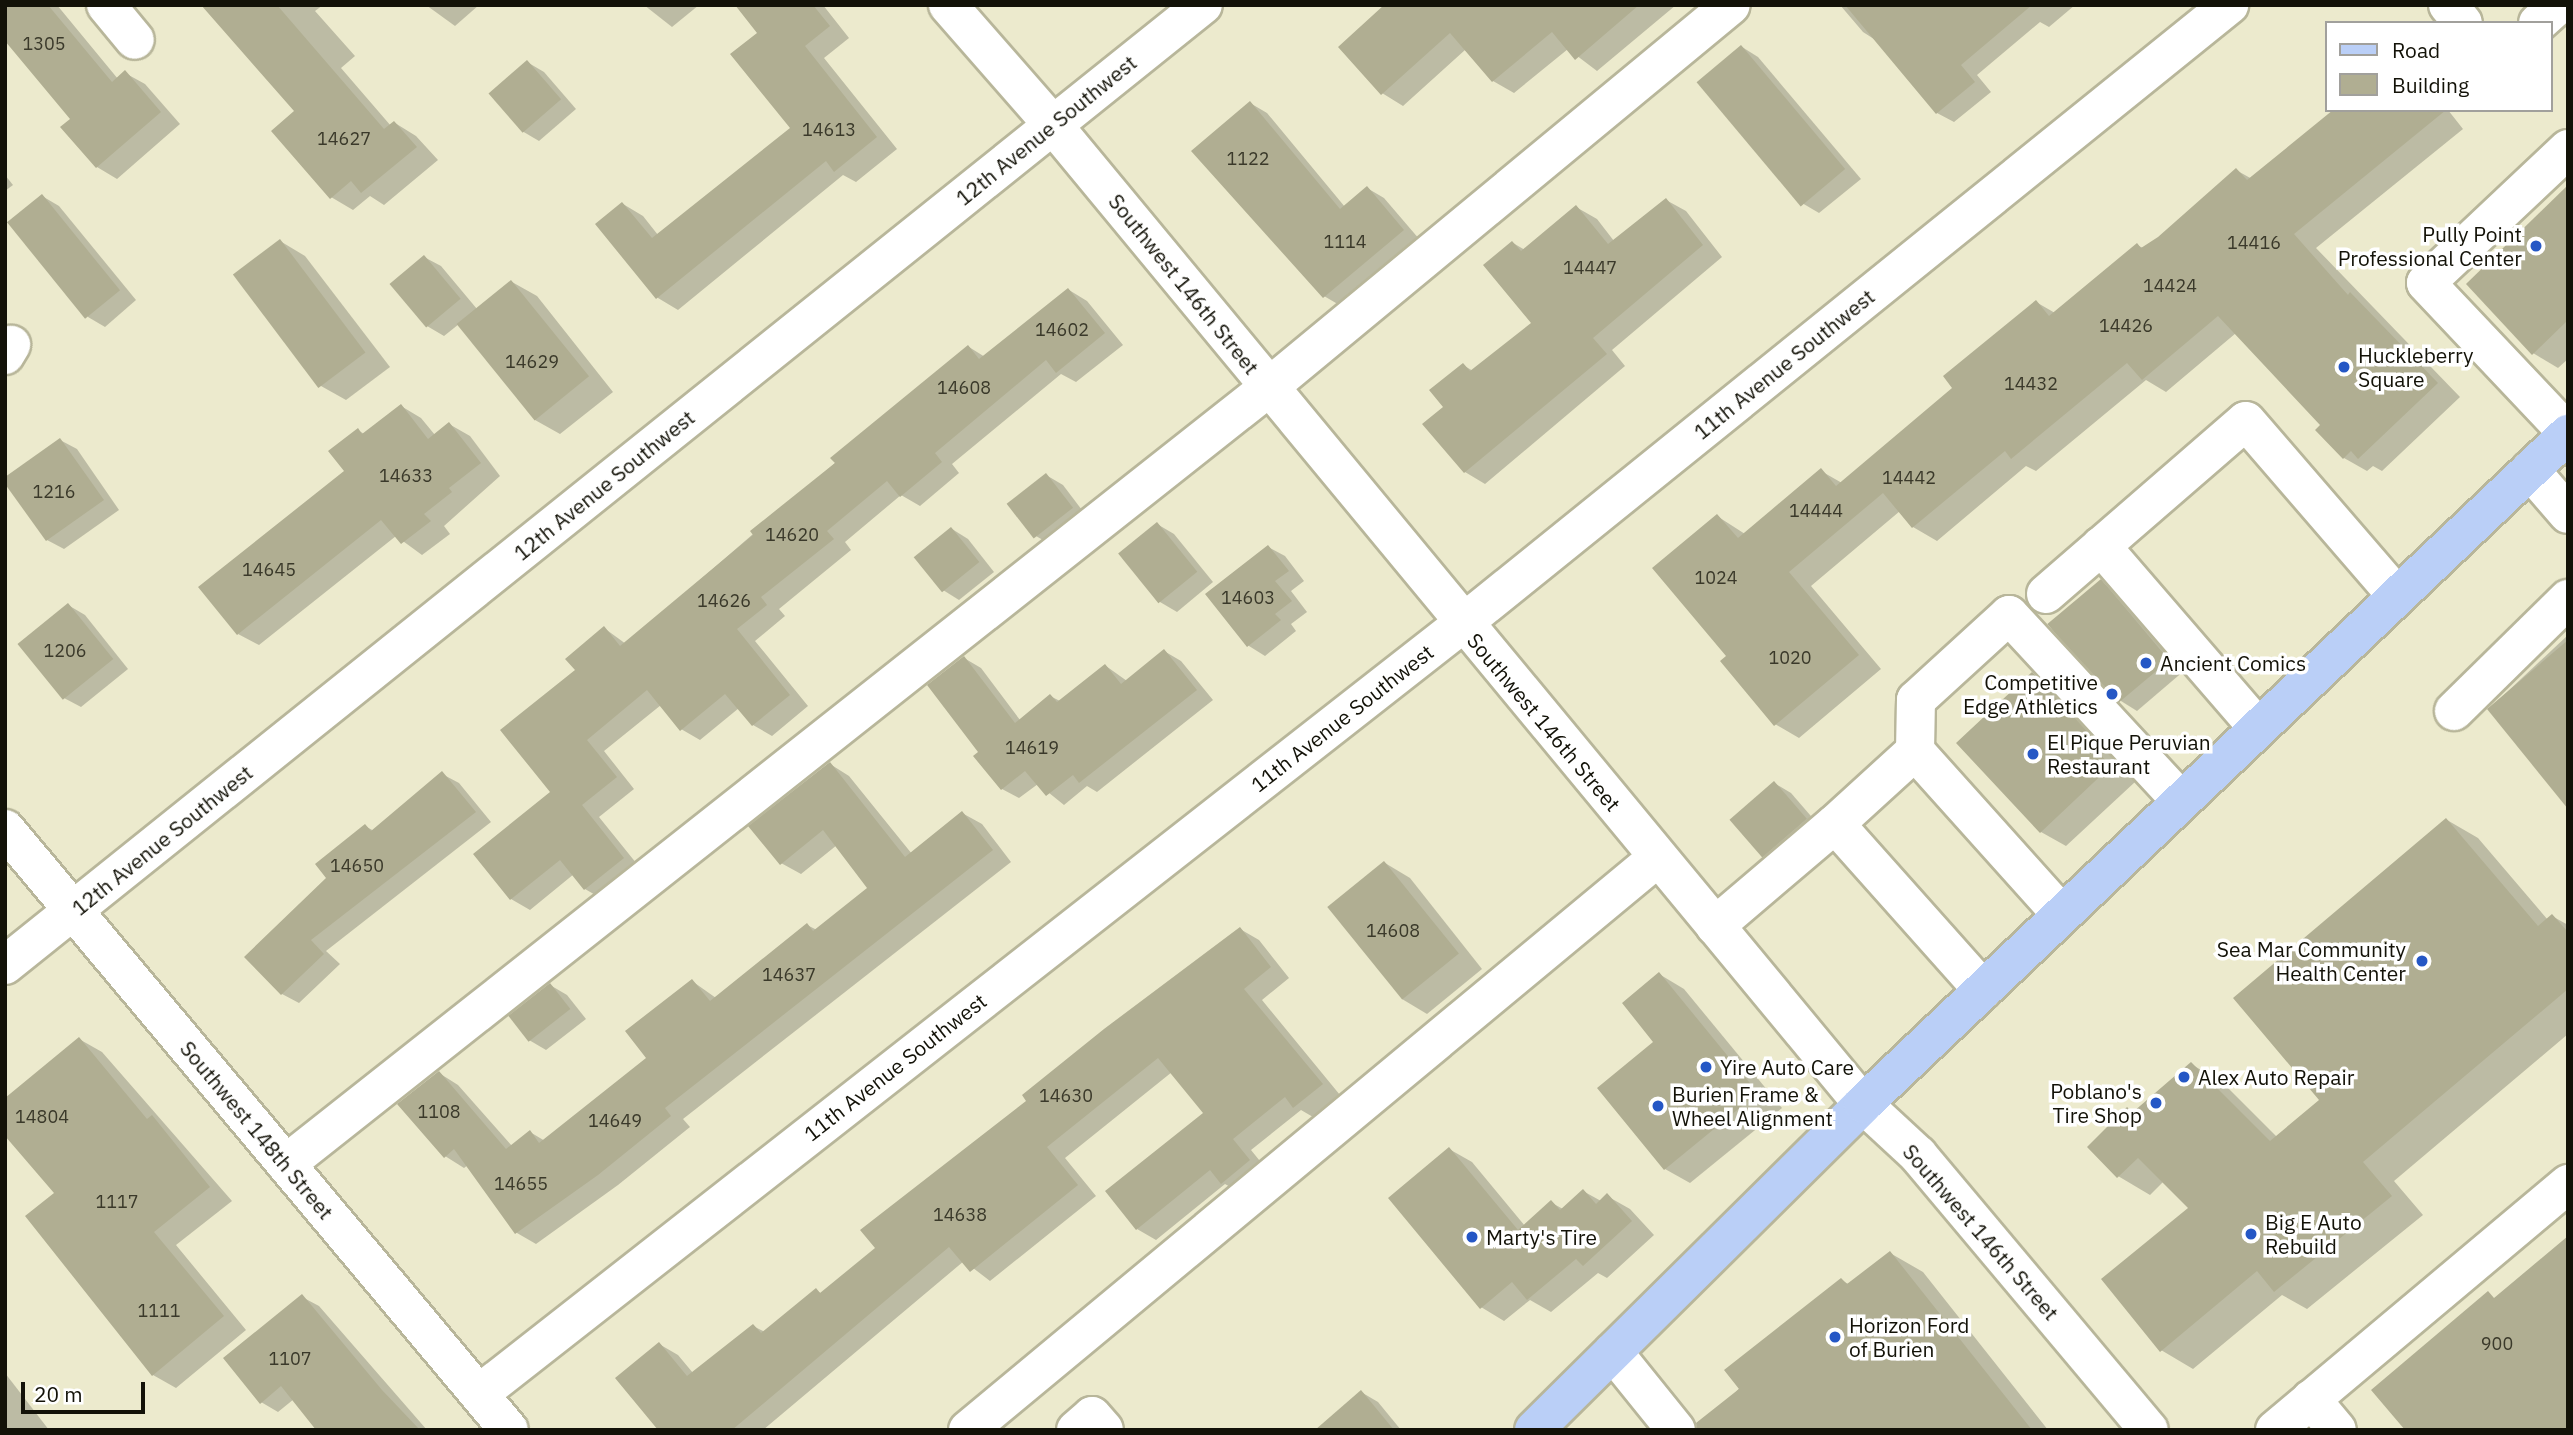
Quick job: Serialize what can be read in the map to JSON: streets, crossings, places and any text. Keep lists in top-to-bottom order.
{
  "streets": {
    "street": [
      "12th Avenue Southwest",
      "Southwest 146th Street",
      "11th Avenue Southwest",
      "Southwest 148th Street"
    ]
  },
  "crossings": [
    ["12th Avenue Southwest", "Southwest 146th Street"],
    ["12th Avenue Southwest", "Southwest 148th Street"],
    ["Southwest 146th Street", "11th Avenue Southwest"],
    ["11th Avenue Southwest", "Southwest 148th Street"]
  ],
  "places": [
    "Pully Point Professional Center",
    "Huckleberry Square",
    "Ancient Comics",
    "Competitive Edge Athletics",
    "El Pique Peruvian Restaurant",
    "Sea Mar Community Health Center",
    "Yire Auto Care",
    "Alex Auto Repair",
    "Poblano's Tire Shop",
    "Burien Frame & Wheel Alignment",
    "Big E Auto Rebuild",
    "Marty's Tire",
    "Horizon Ford of Burien"
  ],
  "house_numbers": [
    "1305",
    "14613",
    "14627",
    "1122",
    "1114",
    "14416",
    "14447",
    "14424",
    "14426",
    "14602",
    "14629",
    "14432",
    "14608",
    "14633",
    "14442",
    "1216",
    "14444",
    "14620",
    "14645",
    "1024",
    "14603",
    "14626",
    "1206",
    "1020",
    "14619",
    "14650",
    "14608",
    "14637",
    "14630",
    "1108",
    "14804",
    "14649",
    "14655",
    "1117",
    "14638",
    "1111",
    "900",
    "1107"
  ],
  "legend": ["Road", "Building"],
  "scale_bar": "20 m"
}
